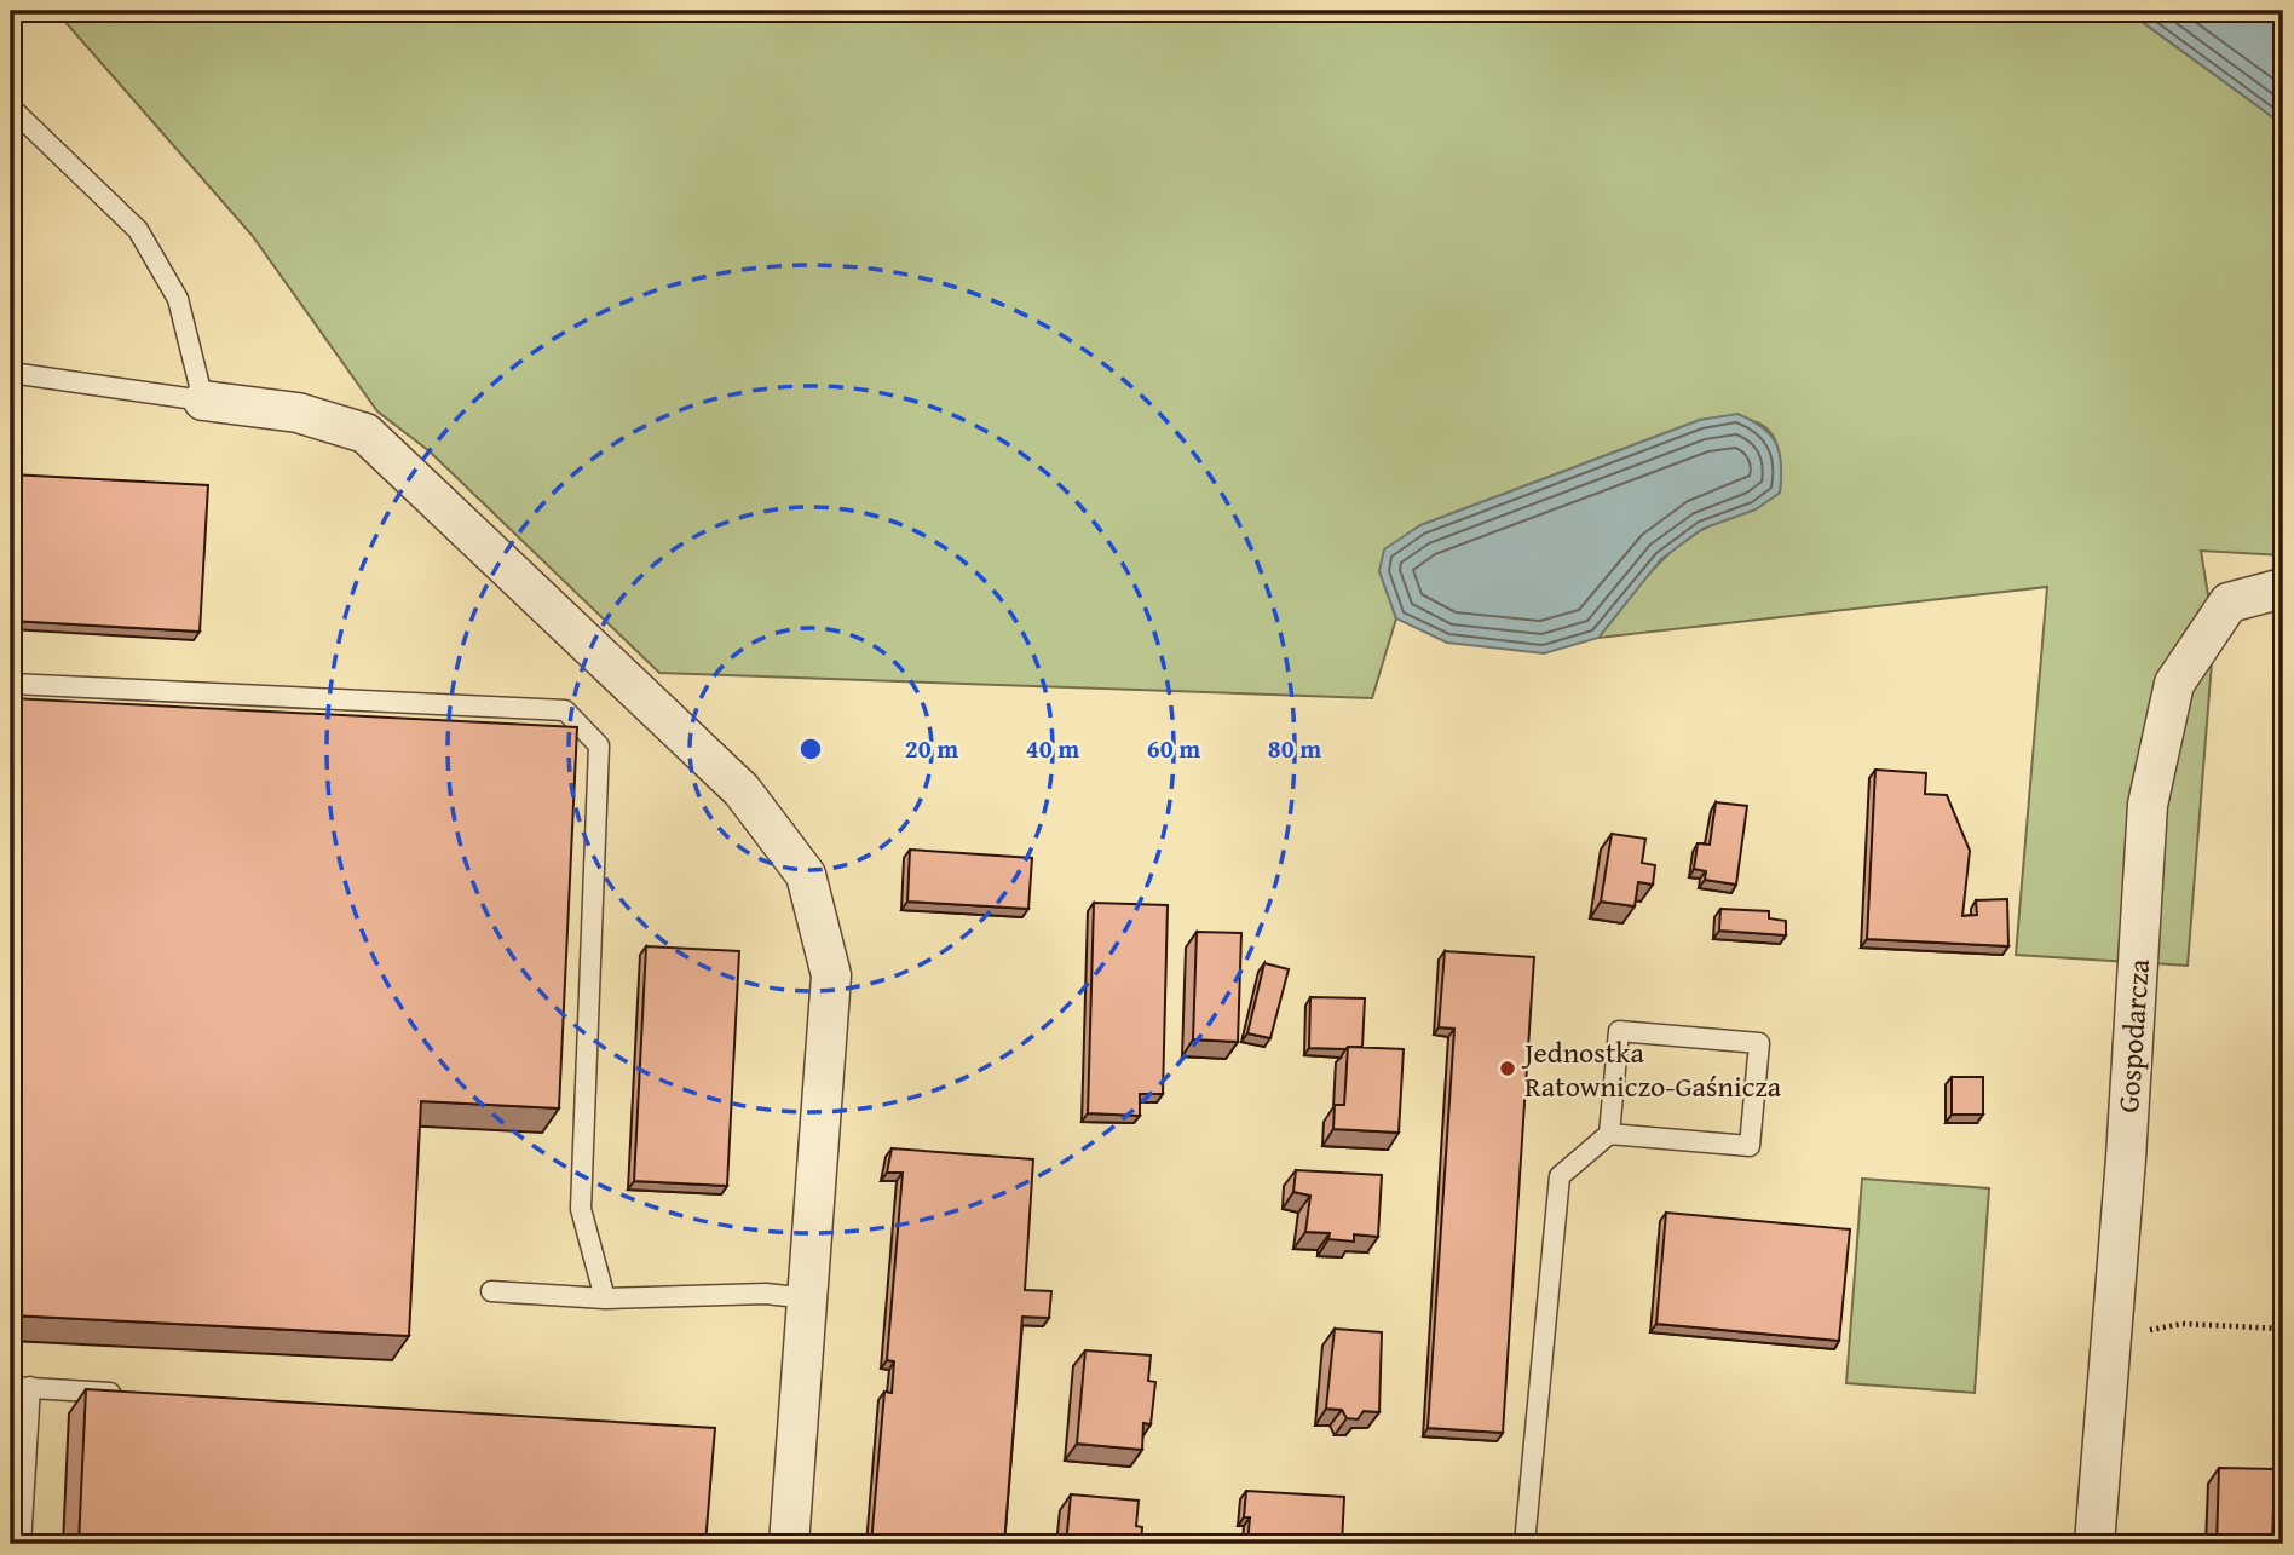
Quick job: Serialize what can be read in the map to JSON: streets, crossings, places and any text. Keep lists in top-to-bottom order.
{
  "streets": {
    "street": ["Gospodarcza"]
  },
  "places": ["Jednostka Ratowniczo-Gaśnicza"],
  "rings": [
    "20 m",
    "40 m",
    "60 m",
    "80 m"
  ]
}
